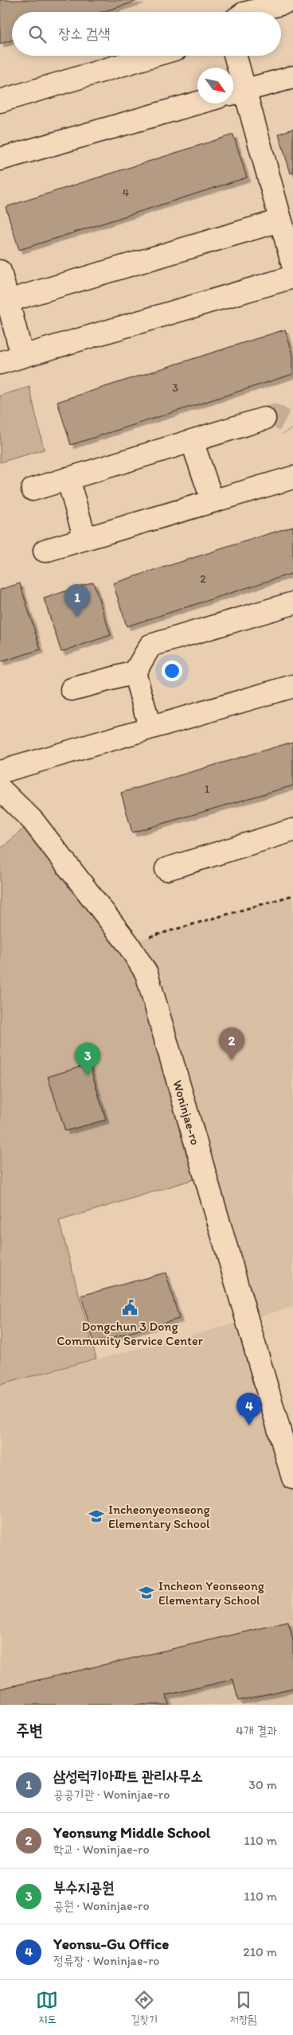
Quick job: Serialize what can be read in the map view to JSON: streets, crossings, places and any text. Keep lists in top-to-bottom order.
{
  "streets": {
    "main road": ["Woninjae-ro"]
  },
  "places": {
    "public building": ["Dongchun 3 Dong Community Service Center"],
    "school or university": ["Incheonyeonseong Elementary School", "Incheon Yeonseong Elementary School"]
  },
  "house_numbers": [
    "4",
    "3",
    "2",
    "1"
  ],
  "north": "bottom right",
  "page": {
    "search": "장소 검색",
    "pins": [
      "1",
      "2",
      "3",
      "4"
    ],
    "heading": ["주변", "4개 결과"],
    "list": [
      {
        "mark": "1",
        "name": "삼성럭키아파트 관리사무소",
        "note": "공공기관 · Woninjae-ro",
        "value": "30 m"
      },
      {
        "mark": "2",
        "name": "Yeonsung Middle School",
        "note": "학교 · Woninjae-ro",
        "value": "110 m"
      },
      {
        "mark": "3",
        "name": "부수지공원",
        "note": "공원 · Woninjae-ro",
        "value": "110 m"
      },
      {
        "mark": "4",
        "name": "Yeonsu-Gu Office",
        "note": "정류장 · Woninjae-ro",
        "value": "210 m"
      }
    ],
    "nav": ["지도", "길찾기", "저장됨"]
  }
}
